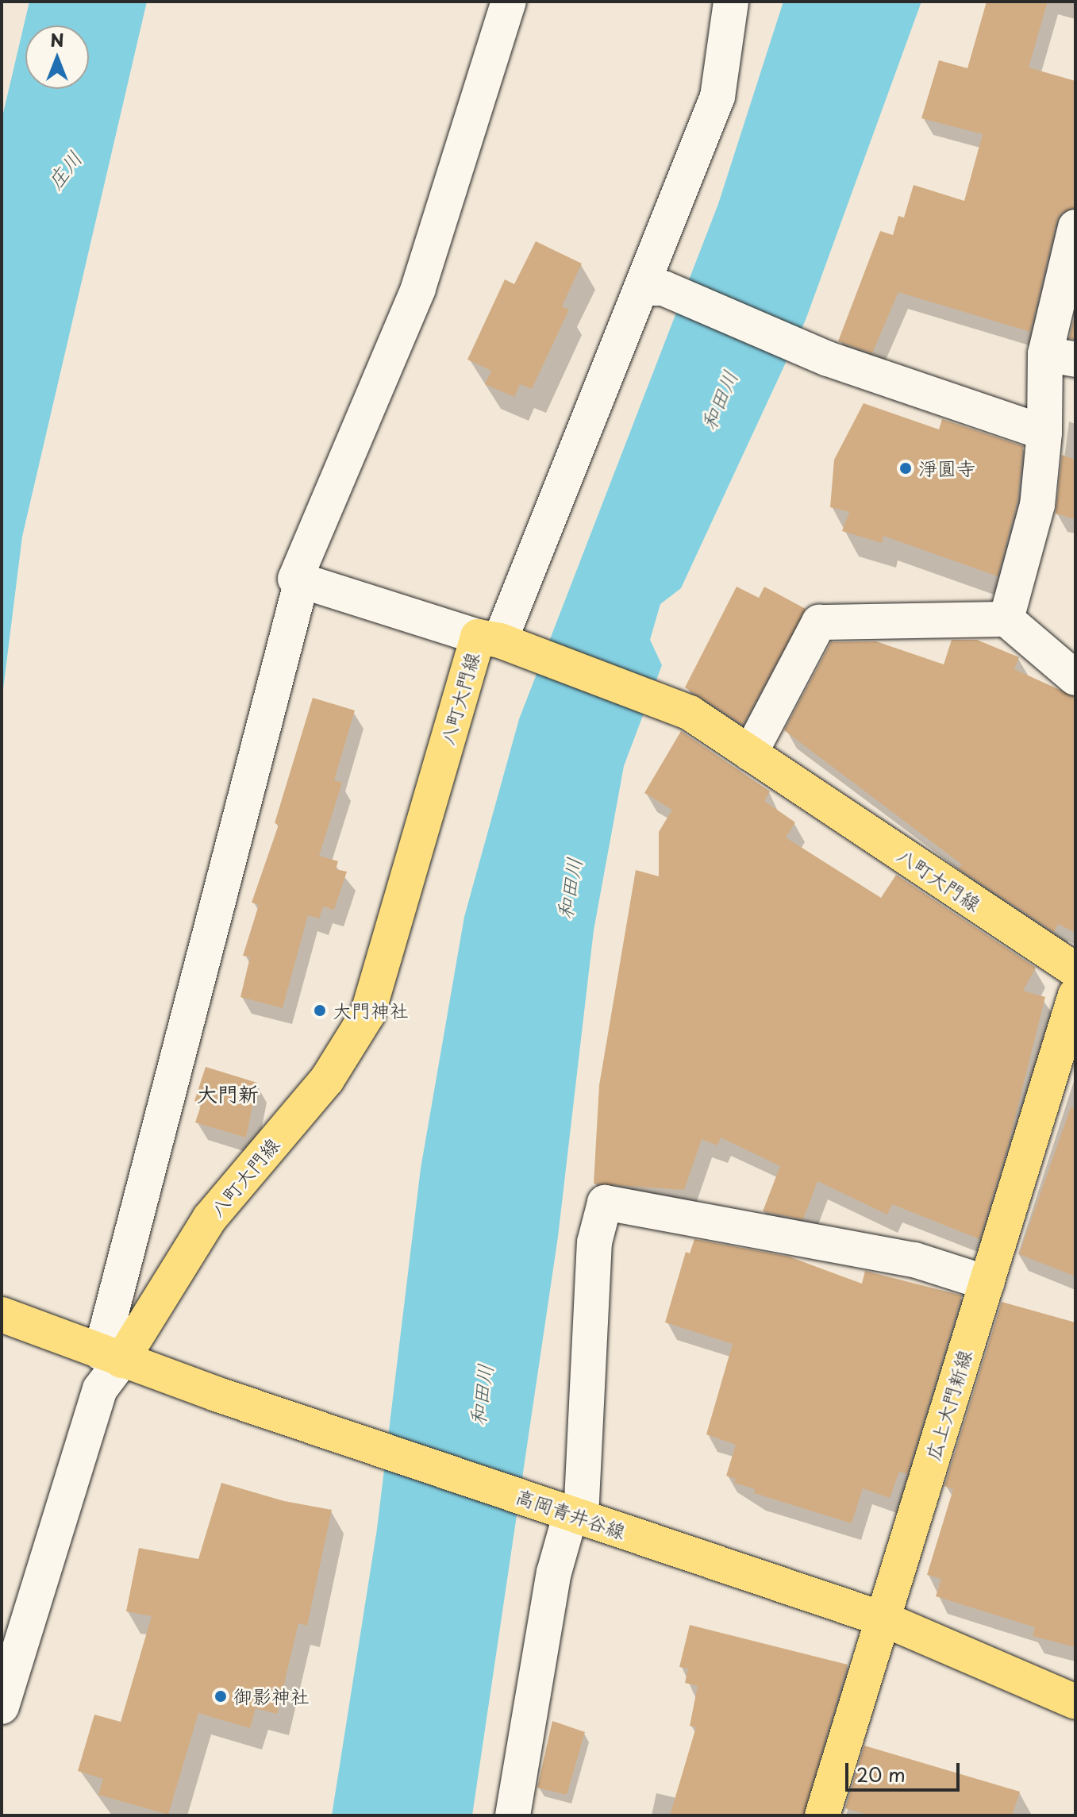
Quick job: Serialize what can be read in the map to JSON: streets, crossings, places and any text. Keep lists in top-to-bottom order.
{
  "streets": {
    "main road": ["八町大門線", "広上大門新線", "高岡青井谷線"]
  },
  "crossings": [
    ["八町大門線", "高岡青井谷線"],
    ["広上大門新線", "高岡青井谷線"]
  ],
  "districts": ["大門新"],
  "water": ["庄川", "和田川"],
  "places": ["淨圓寺", "大門神社", "御影神社"],
  "scale_bar": "20 m",
  "north": "top"
}
